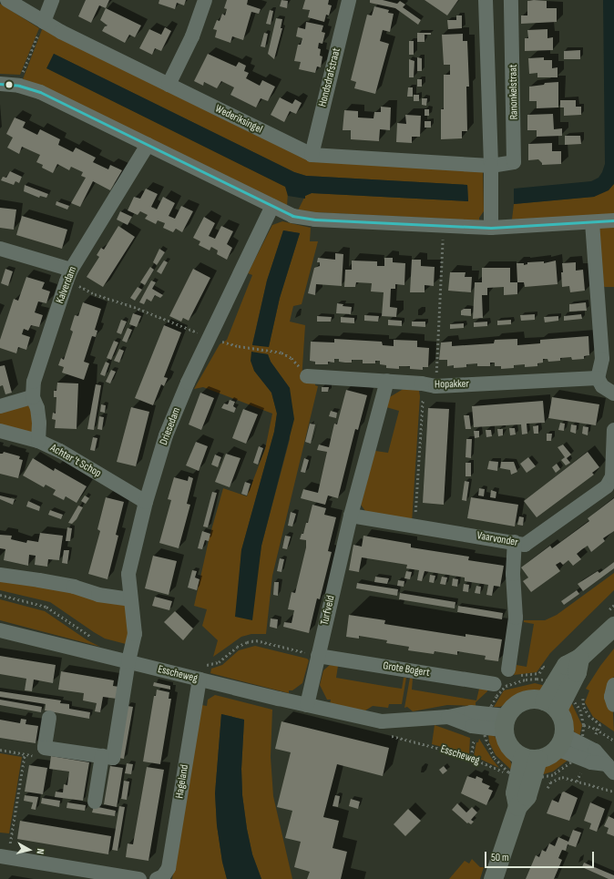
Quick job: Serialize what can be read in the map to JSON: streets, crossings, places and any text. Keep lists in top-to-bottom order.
{
  "streets": {
    "street": [
      "Hondsdrafstraat",
      "Ranonkelstraat",
      "Wederiksingel",
      "Kalverdam",
      "Hopakker",
      "Driesedam",
      "Achter 't Schop",
      "Vaarvonder",
      "Turfveld",
      "Grote Bogert",
      "Esscheweg",
      "Hageland"
    ]
  },
  "crossings": [
    ["Hondsdrafstraat", "Wederiksingel"],
    ["Ranonkelstraat", "Wederiksingel"],
    ["Kalverdam", "Achter 't Schop"],
    ["Hopakker", "Turfveld"],
    ["Driesedam", "Achter 't Schop"],
    ["Driesedam", "Esscheweg"],
    ["Turfveld", "Grote Bogert"],
    ["Turfveld", "Esscheweg"],
    ["Esscheweg", "Hageland"]
  ],
  "scale_bar": "50 m",
  "north": "right"
}
